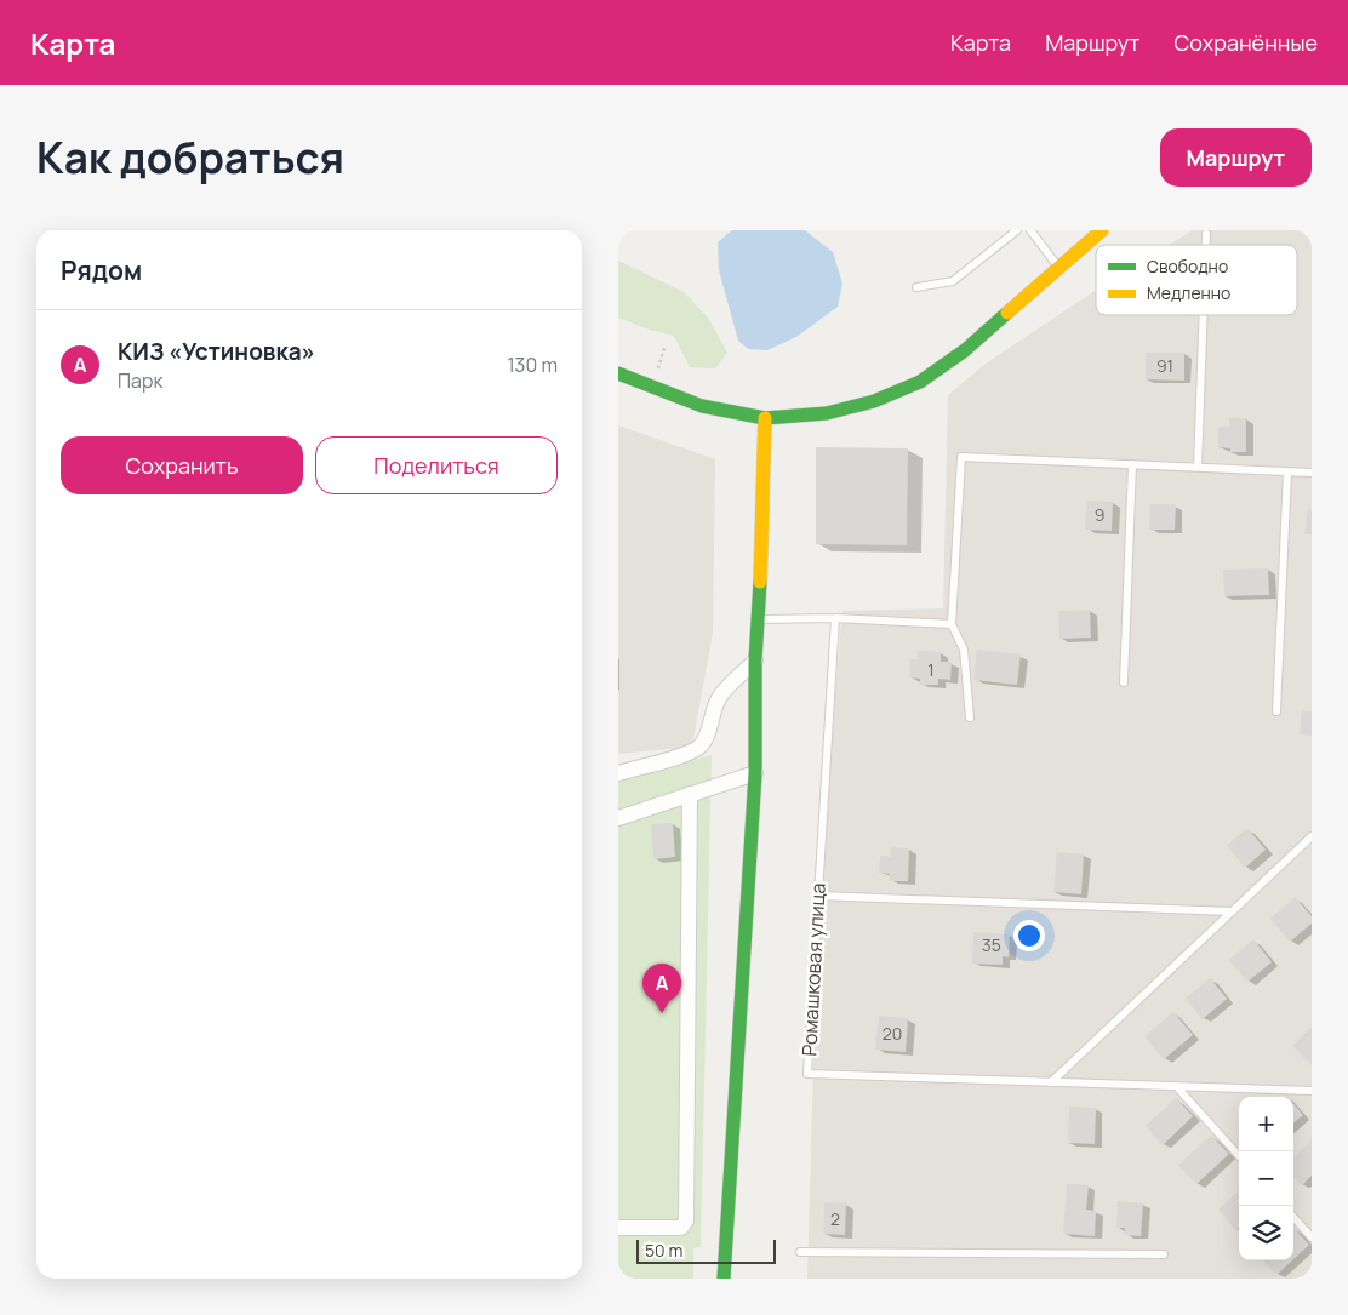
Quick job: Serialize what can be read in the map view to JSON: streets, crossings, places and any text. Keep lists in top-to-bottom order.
{
  "streets": {
    "lane": ["Ромашковая улица"]
  },
  "house_numbers": [
    "91",
    "9",
    "1",
    "35",
    "20",
    "2"
  ],
  "legend": ["Свободно", "Медленно"],
  "scale_bar": "50 m",
  "page": {
    "header": "Карта",
    "nav": ["Карта", "Маршрут", "Сохранённые"],
    "title": "Как добраться",
    "buttons": [
      "Маршрут",
      ["Сохранить", "Поделиться"]
    ],
    "heading": "Рядом",
    "list": [
      {
        "mark": "A",
        "name": "КИЗ «Устиновка»",
        "note": "Парк",
        "value": "130 m"
      }
    ],
    "pins": "A",
    "map_buttons": ["+", "−"],
    "scale": "50 m"
  }
}
